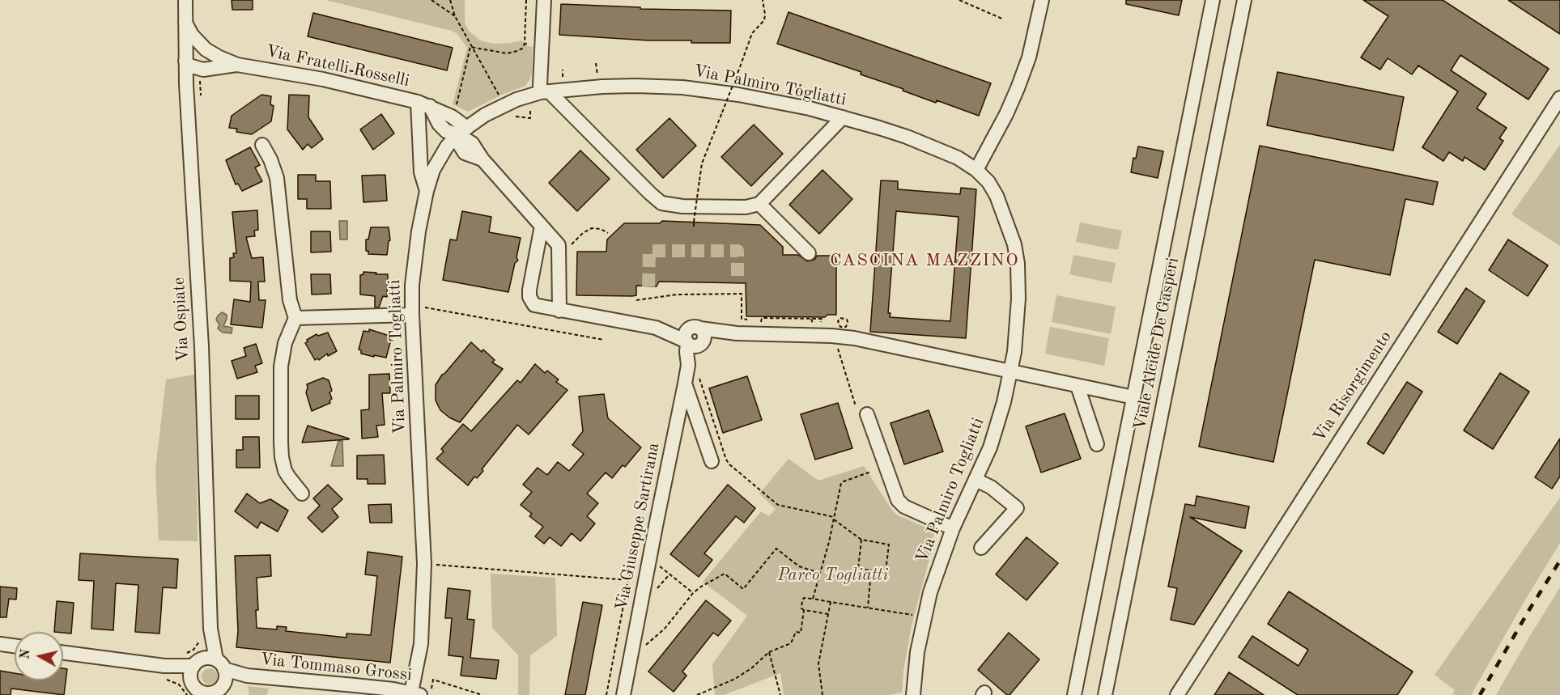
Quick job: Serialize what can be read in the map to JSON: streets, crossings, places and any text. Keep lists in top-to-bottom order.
{
  "streets": {
    "street": [
      "Via Fratelli Rosselli",
      "Via Palmiro Togliatti",
      "Via Ospiate",
      "Viale Alcide De Gasperi",
      "Via Risorgimento",
      "Via Giuseppe Sartirana",
      "Via Tommaso Grossi"
    ]
  },
  "crossings": [
    ["Via Fratelli Rosselli", "Via Palmiro Togliatti"],
    ["Via Fratelli Rosselli", "Via Ospiate"],
    ["Via Palmiro Togliatti", "Via Tommaso Grossi"],
    ["Via Ospiate", "Via Tommaso Grossi"]
  ],
  "districts": ["CASCINA MAZZINO"],
  "parks": ["Parco Togliatti"],
  "north": "left"
}
